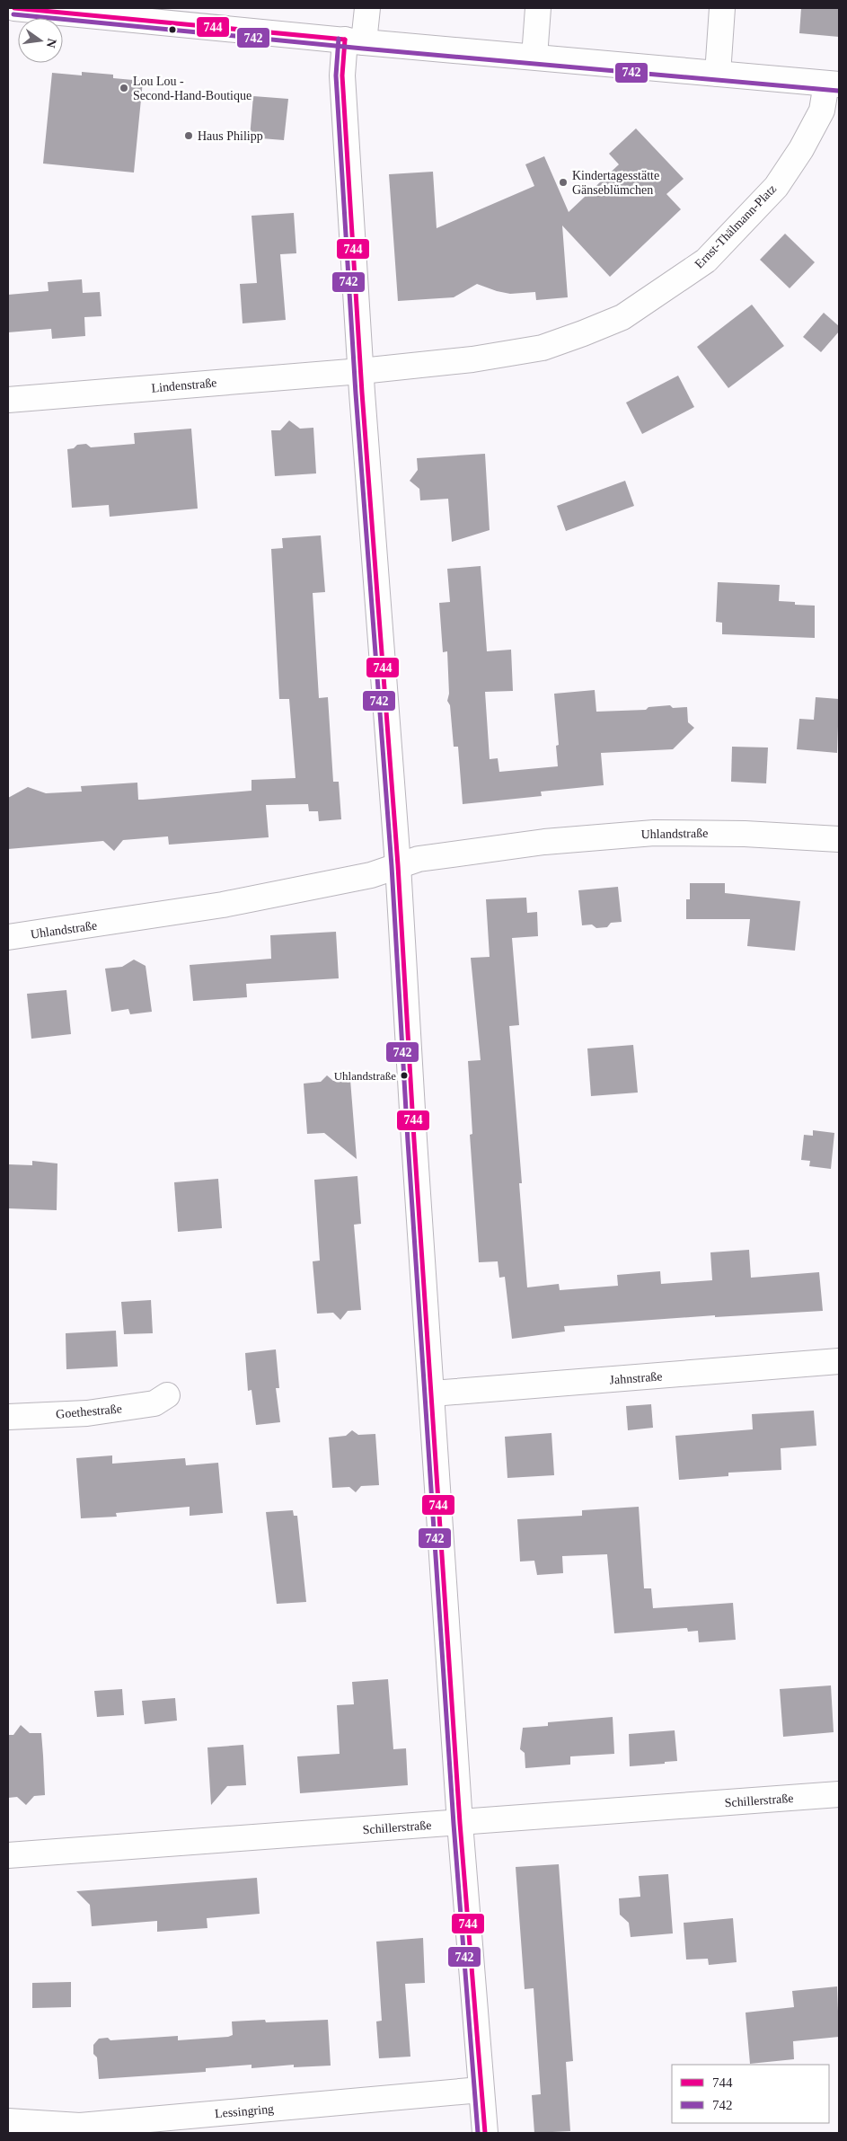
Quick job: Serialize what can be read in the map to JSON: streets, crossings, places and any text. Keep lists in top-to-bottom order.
{
  "streets": {
    "street": [
      "Ernst-Thälmann-Platz",
      "Lindenstraße",
      "Uhlandstraße",
      "Jahnstraße",
      "Goethestraße",
      "Schillerstraße",
      "Lessingring"
    ]
  },
  "crossings": [
    ["Ernst-Thälmann-Platz", "Lindenstraße"]
  ],
  "places": [
    "Lou Lou - Second-Hand-Boutique",
    "Haus Philipp",
    "Kindertagesstätte Gänseblümchen",
    "Uhlandstraße"
  ],
  "lines": ["transit line 744", "transit line 742"],
  "legend": ["744", "742"],
  "north": "right"
}
